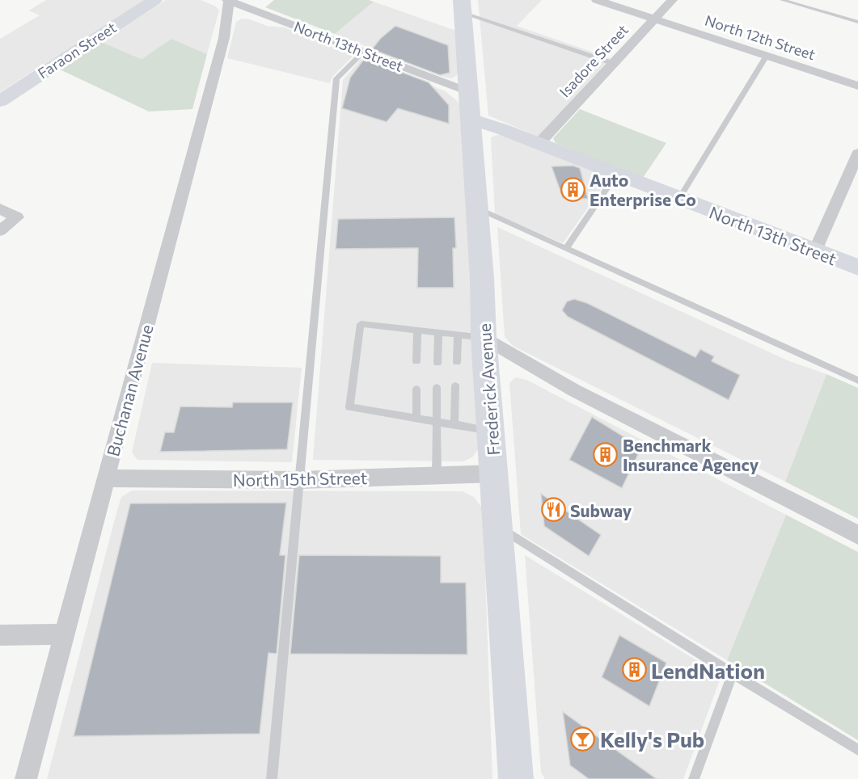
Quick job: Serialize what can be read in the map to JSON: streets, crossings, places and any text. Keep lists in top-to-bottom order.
{
  "streets": {
    "main road": ["Frederick Avenue"],
    "street": [
      "North 12th Street",
      "North 13th Street",
      "Faraon Street",
      "Isadore Street",
      "Buchanan Avenue",
      "North 15th Street"
    ]
  },
  "crossings": [
    ["North 12th Street", "Isadore Street"],
    ["North 13th Street", "Isadore Street"],
    ["North 13th Street", "Frederick Avenue"],
    ["North 13th Street", "Buchanan Avenue"],
    ["Frederick Avenue", "North 15th Street"],
    ["Buchanan Avenue", "North 15th Street"]
  ],
  "places": {
    "building": ["Auto Enterprise Co", "Benchmark Insurance Agency", "LendNation"],
    "restaurant": ["Subway"],
    "bar": ["Kelly's Pub"]
  }
}
